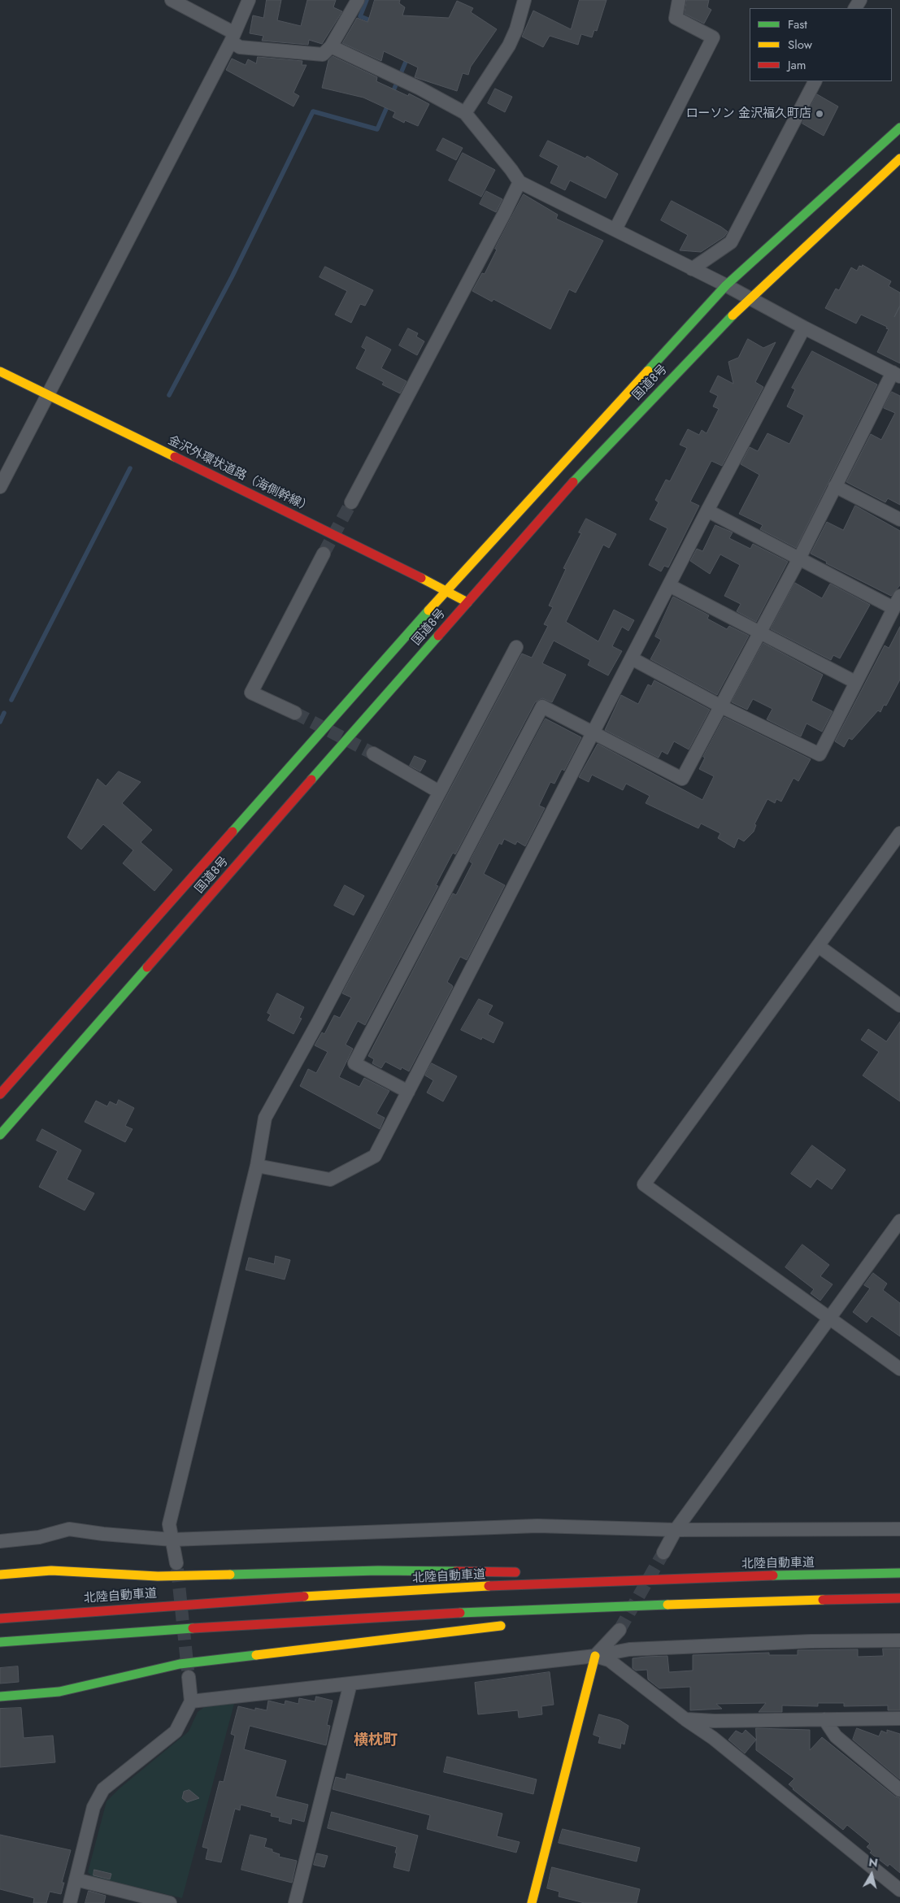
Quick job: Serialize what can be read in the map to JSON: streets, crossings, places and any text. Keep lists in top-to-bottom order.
{
  "streets": {
    "main road": ["国道8号", "金沢外環状道路（海側幹線）", "北陸自動車道"]
  },
  "crossings": [
    ["国道8号", "金沢外環状道路（海側幹線）"]
  ],
  "districts": ["横枕町"],
  "places": ["ローソン 金沢福久町店"],
  "legend": ["Fast", "Slow", "Jam"],
  "north": "top"
}
